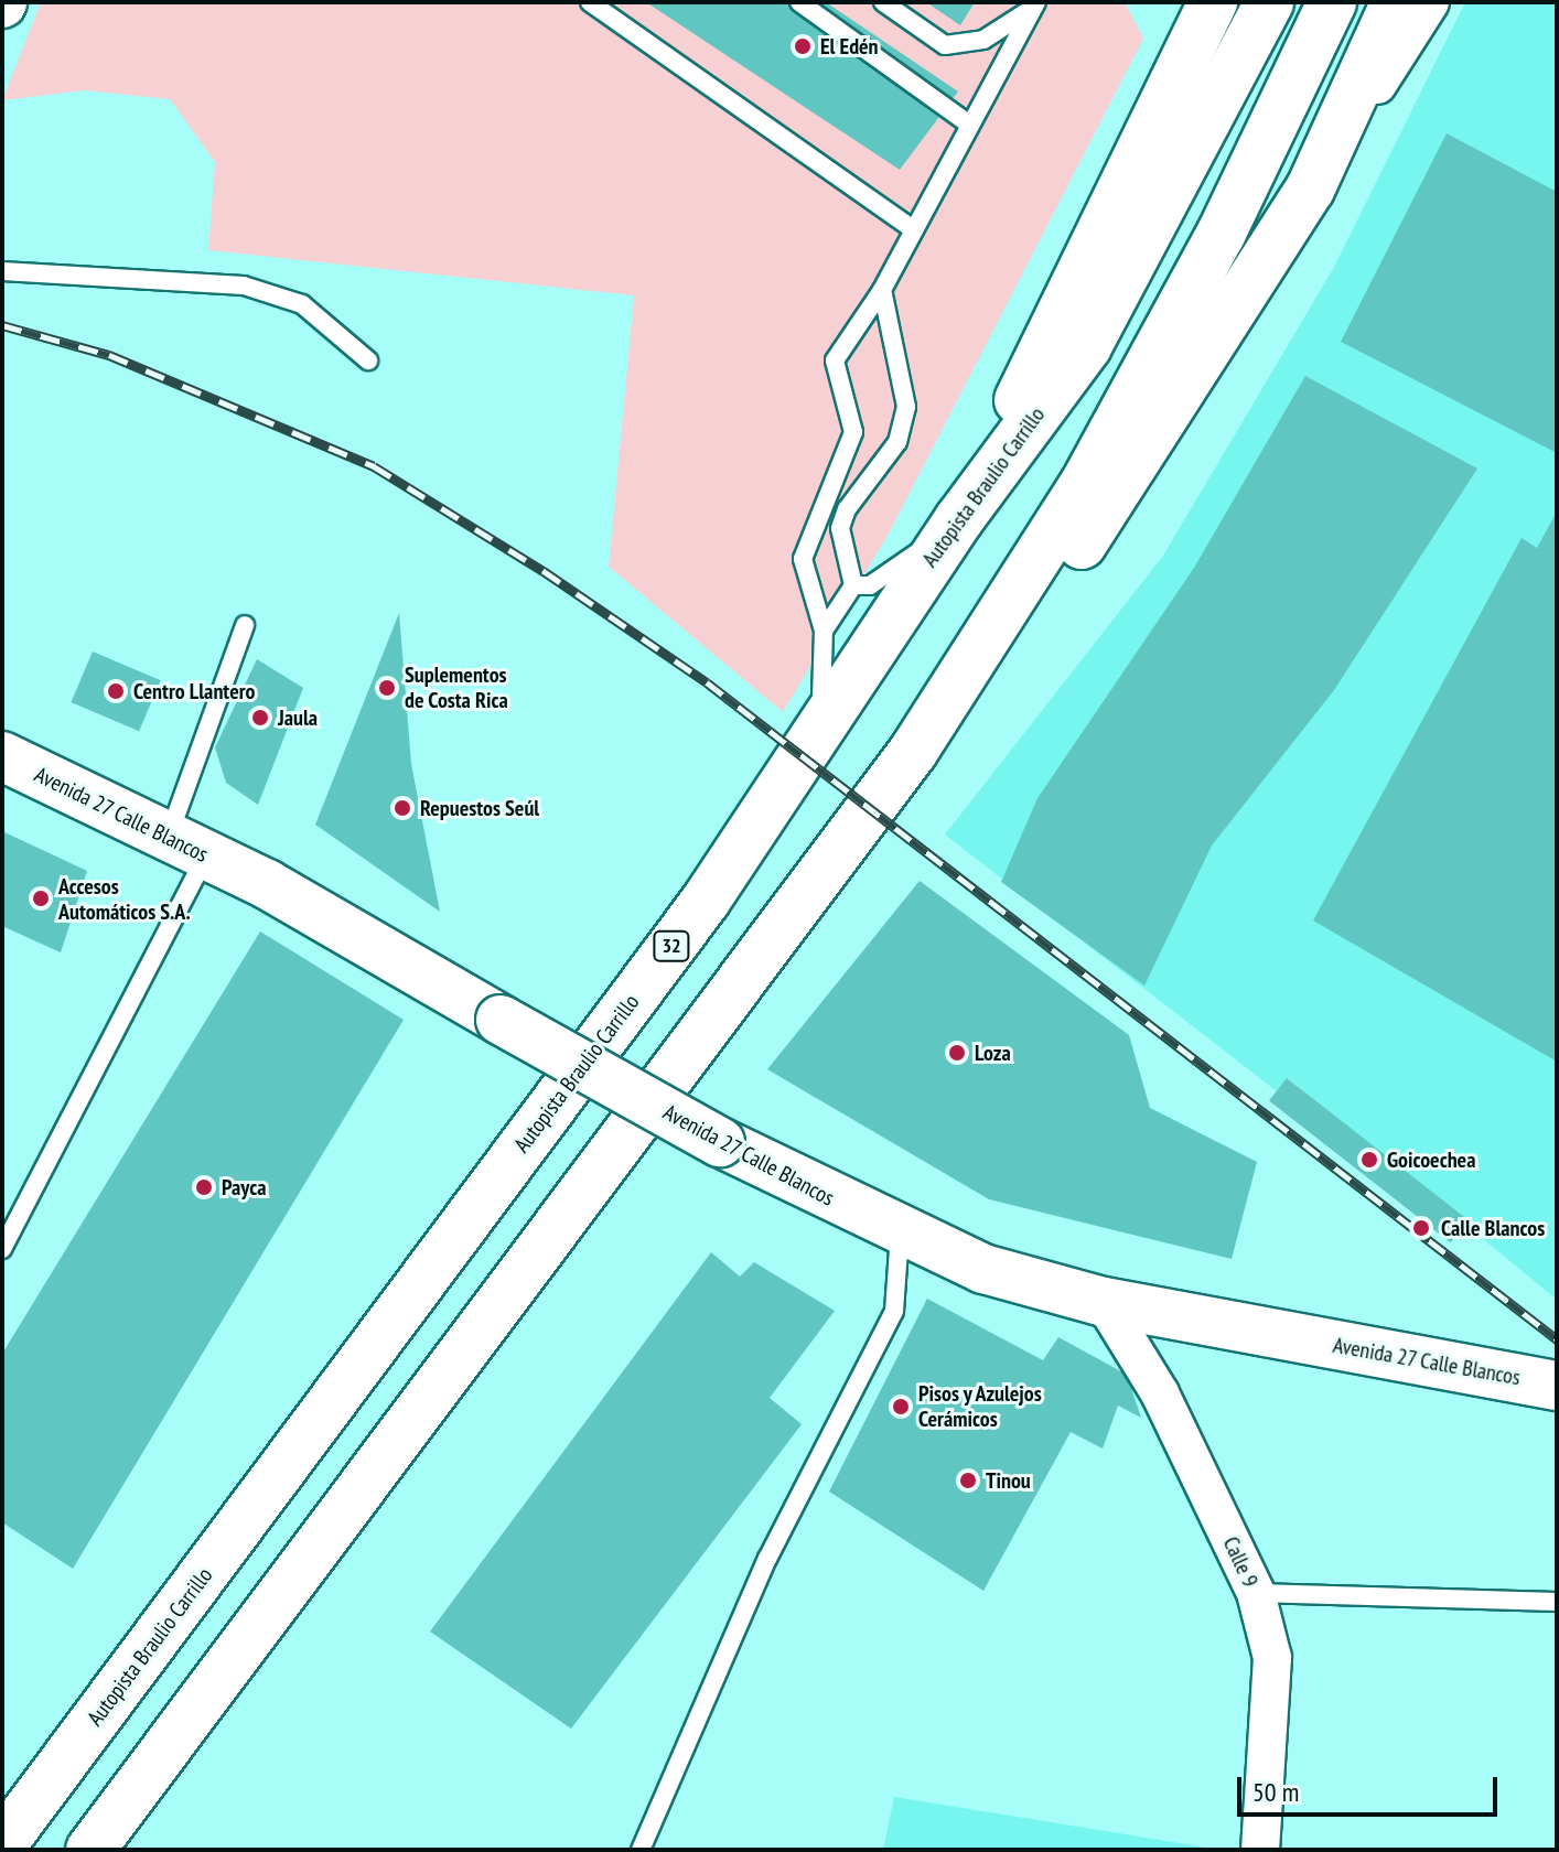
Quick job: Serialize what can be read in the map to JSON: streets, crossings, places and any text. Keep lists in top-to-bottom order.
{
  "streets": {
    "main road": ["Autopista Braulio Carrillo", "Avenida 27 Calle Blancos", "32"],
    "street": ["Calle 9"]
  },
  "crossings": [
    ["Avenida 27 Calle Blancos", "Calle 9"]
  ],
  "places": [
    "El Edén",
    "Suplementos de Costa Rica",
    "Centro Llantero",
    "Jaula",
    "Repuestos Seúl",
    "Accesos Automáticos S.A.",
    "Loza",
    "Goicoechea",
    "Payca",
    "Calle Blancos",
    "Pisos y Azulejos Cerámicos",
    "Tinou"
  ],
  "scale_bar": "50 m"
}
